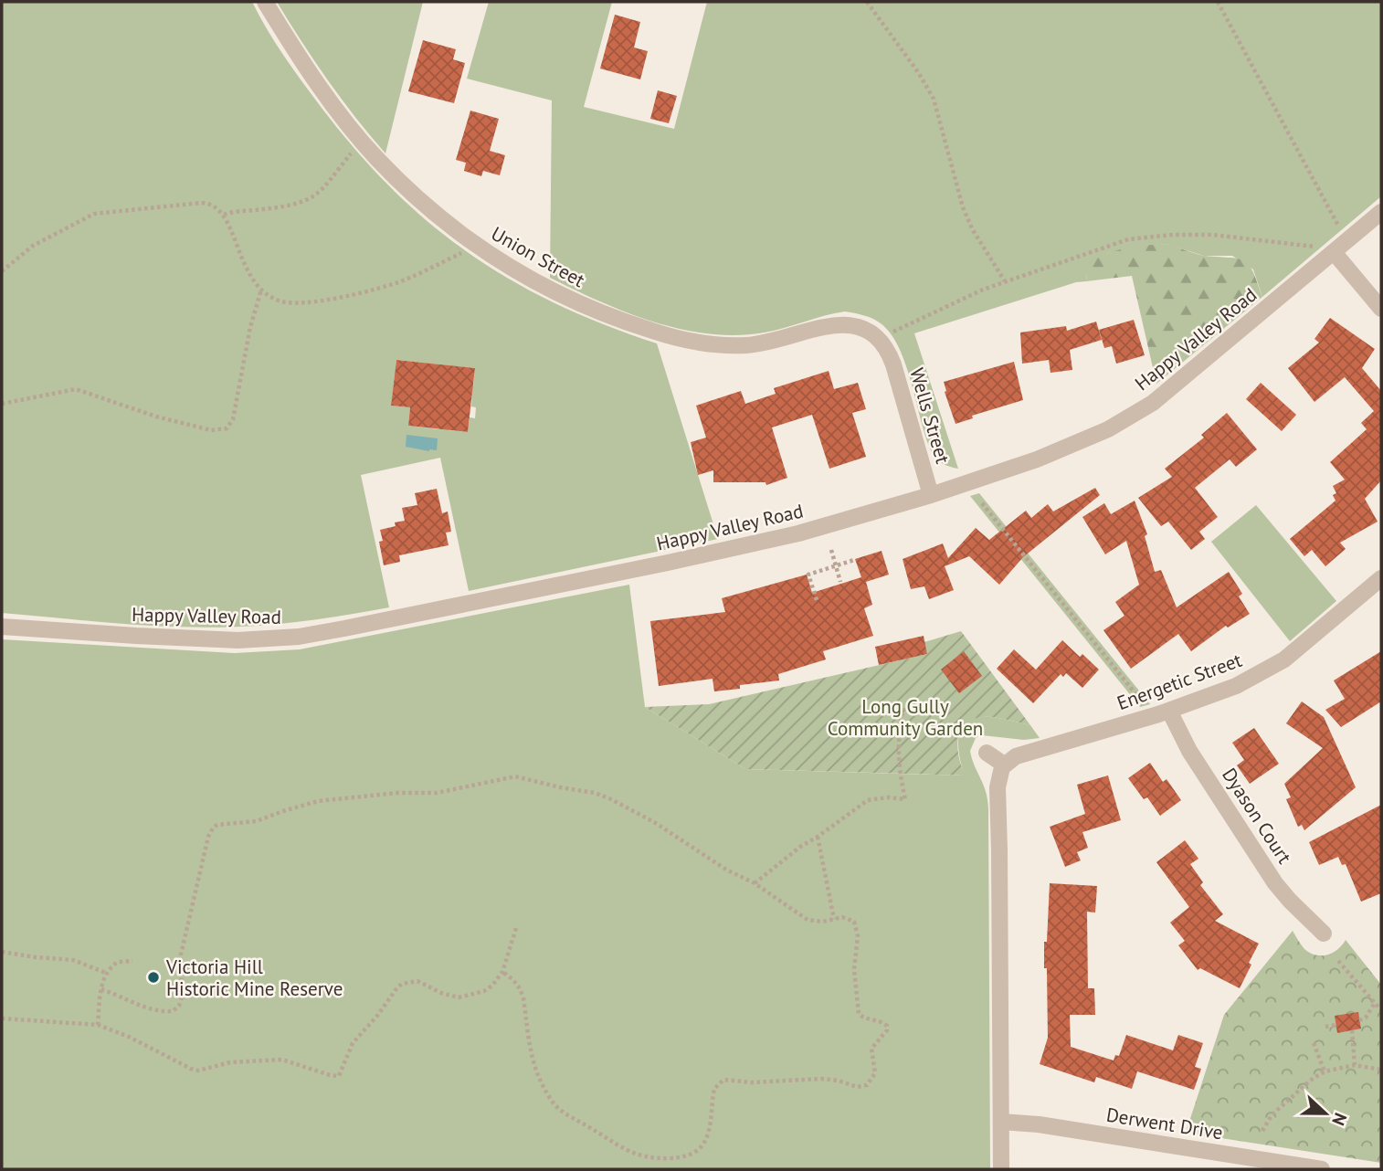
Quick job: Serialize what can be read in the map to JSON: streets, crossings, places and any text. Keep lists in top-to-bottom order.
{
  "streets": {
    "street": [
      "Union Street",
      "Happy Valley Road",
      "Wells Street",
      "Energetic Street",
      "Dyason Court",
      "Derwent Drive"
    ]
  },
  "crossings": [
    ["Union Street", "Wells Street"],
    ["Happy Valley Road", "Wells Street"],
    ["Energetic Street", "Dyason Court"]
  ],
  "parks": ["Long Gully Community Garden"],
  "places": ["Victoria Hill Historic Mine Reserve"],
  "north": "right"
}
